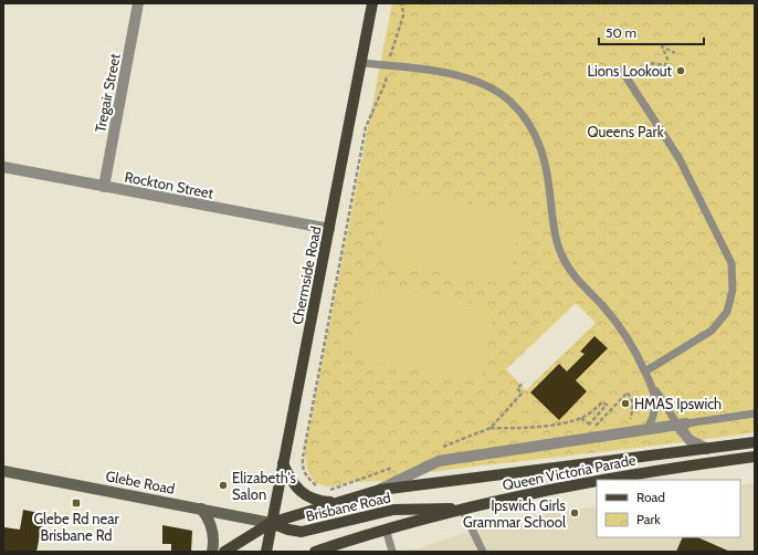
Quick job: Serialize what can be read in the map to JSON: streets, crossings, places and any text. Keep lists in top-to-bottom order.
{
  "streets": {
    "main road": ["Chermside Road", "Queen Victoria Parade", "Brisbane Road"],
    "street": ["Tregair Street", "Rockton Street", "Glebe Road"]
  },
  "crossings": [
    ["Tregair Street", "Rockton Street"],
    ["Rockton Street", "Chermside Road"],
    ["Chermside Road", "Queen Victoria Parade"],
    ["Chermside Road", "Glebe Road"],
    ["Chermside Road", "Brisbane Road"],
    ["Queen Victoria Parade", "Glebe Road"],
    ["Queen Victoria Parade", "Brisbane Road"],
    ["Glebe Road", "Brisbane Road"]
  ],
  "parks": ["Queens Park"],
  "places": {
    "other": [
      "Lions Lookout",
      "HMAS Ipswich",
      "Elizabeth's Salon",
      "Ipswich Girls Grammar School"
    ],
    "transit": ["Glebe Rd near Brisbane Rd"]
  },
  "legend": ["Road", "Park"],
  "scale_bar": "50 m"
}
